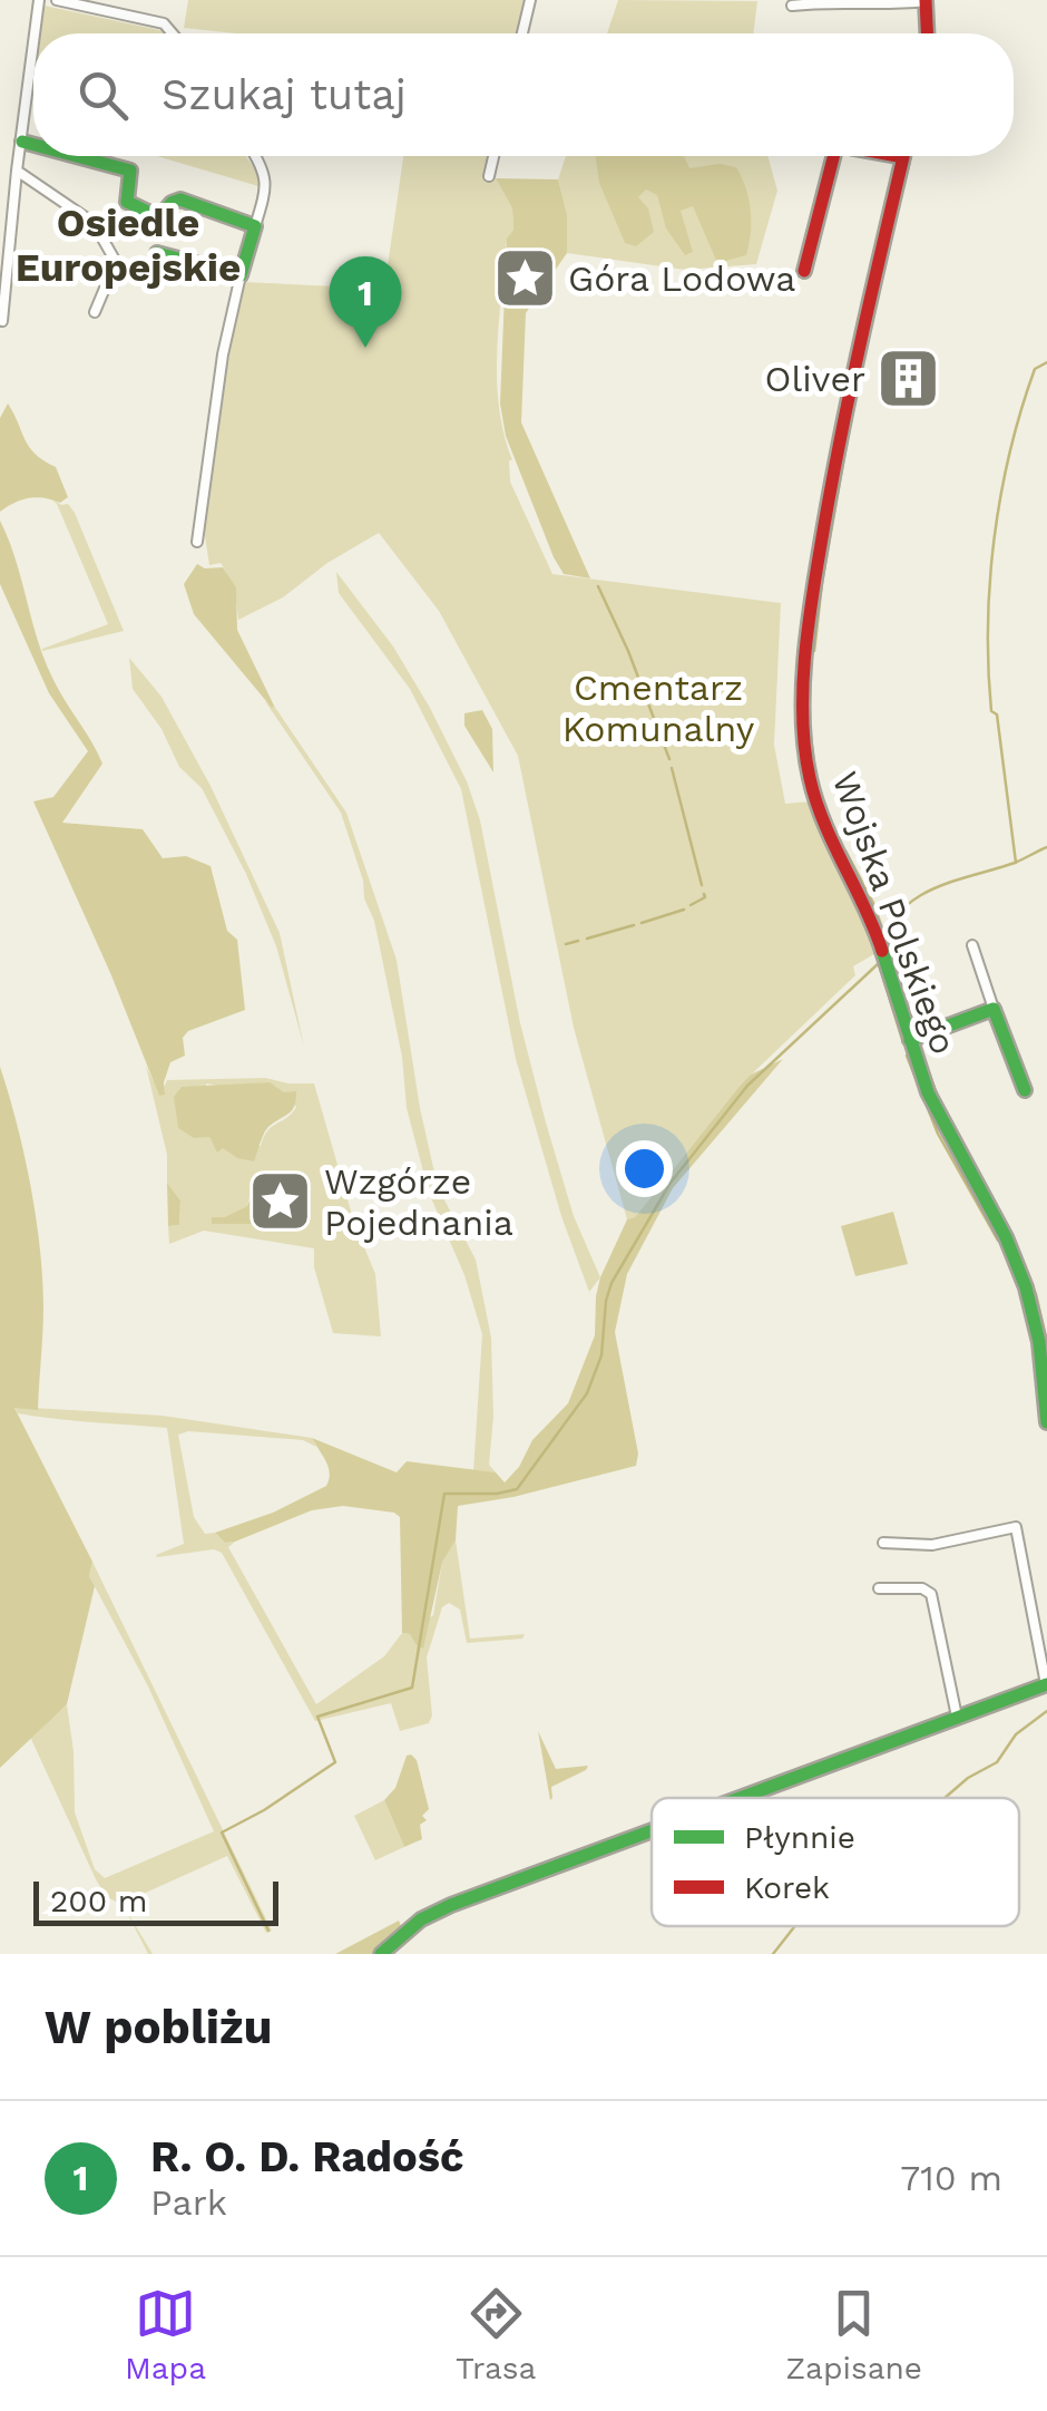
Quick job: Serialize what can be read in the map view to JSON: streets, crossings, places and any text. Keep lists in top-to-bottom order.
{
  "streets": {
    "street": ["Wojska Polskiego"]
  },
  "districts": ["Osiedle Europejskie"],
  "parks": ["Cmentarz Komunalny"],
  "places": {
    "place": ["Góra Lodowa", "Wzgórze Pojednania"],
    "building": ["Oliver"]
  },
  "legend": ["Płynnie", "Korek"],
  "scale_bar": "200 m",
  "page": {
    "search": "Szukaj tutaj",
    "pins": "1",
    "scale": "200 m",
    "heading": "W pobliżu",
    "list": [
      {
        "mark": "1",
        "name": "R. O. D. Radość",
        "note": "Park",
        "value": "710 m"
      }
    ],
    "nav": ["Mapa", "Trasa", "Zapisane"]
  }
}
